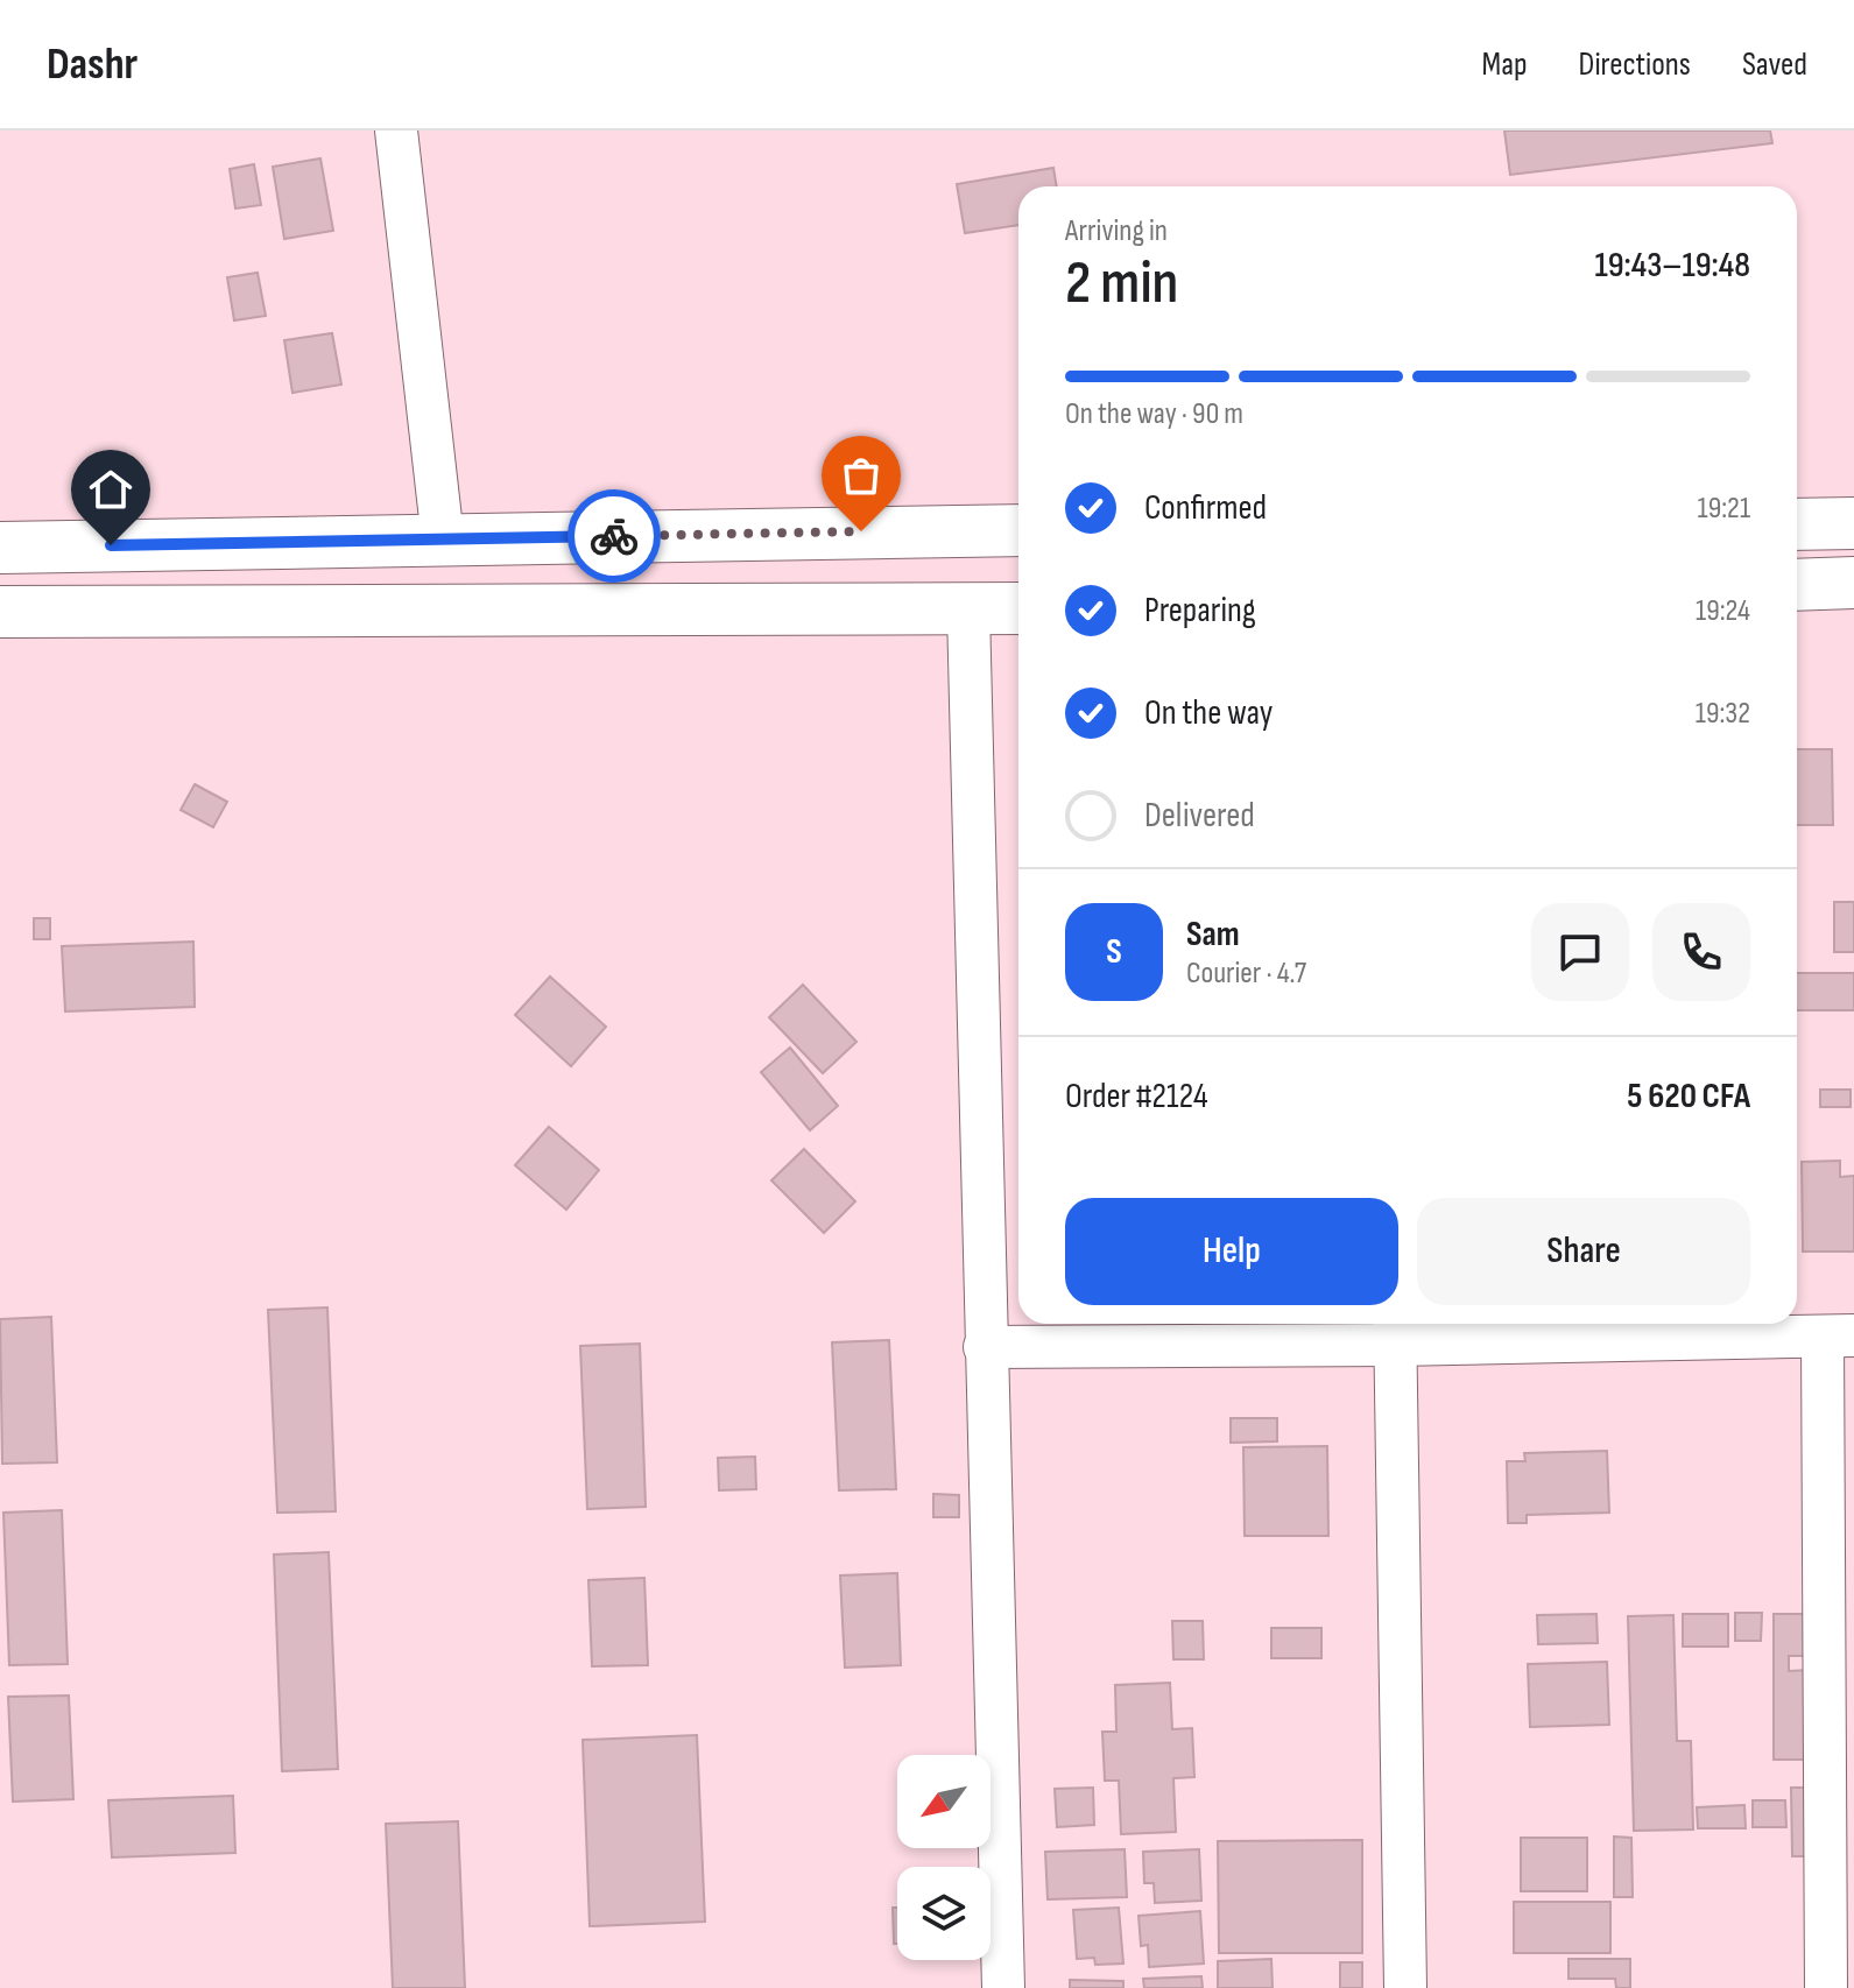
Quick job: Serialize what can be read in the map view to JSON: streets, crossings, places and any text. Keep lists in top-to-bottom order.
{
  "north": "bottom left",
  "page": {
    "header": "Dashr",
    "nav": ["Map", "Directions", "Saved"],
    "heading": ["2 min", "Arriving in", "19:43–19:48"],
    "panel": [
      "Sam",
      "Courier · 4.7",
      "Order #2124",
      "5 620 CFA"
    ],
    "bar": "On the way · 90 m",
    "list": [
      ["Confirmed", "19:21"],
      ["Preparing", "19:24"],
      ["On the way", "19:32"],
      "Delivered"
    ],
    "round": "S",
    "buttons": ["Help", "Share"]
  }
}
